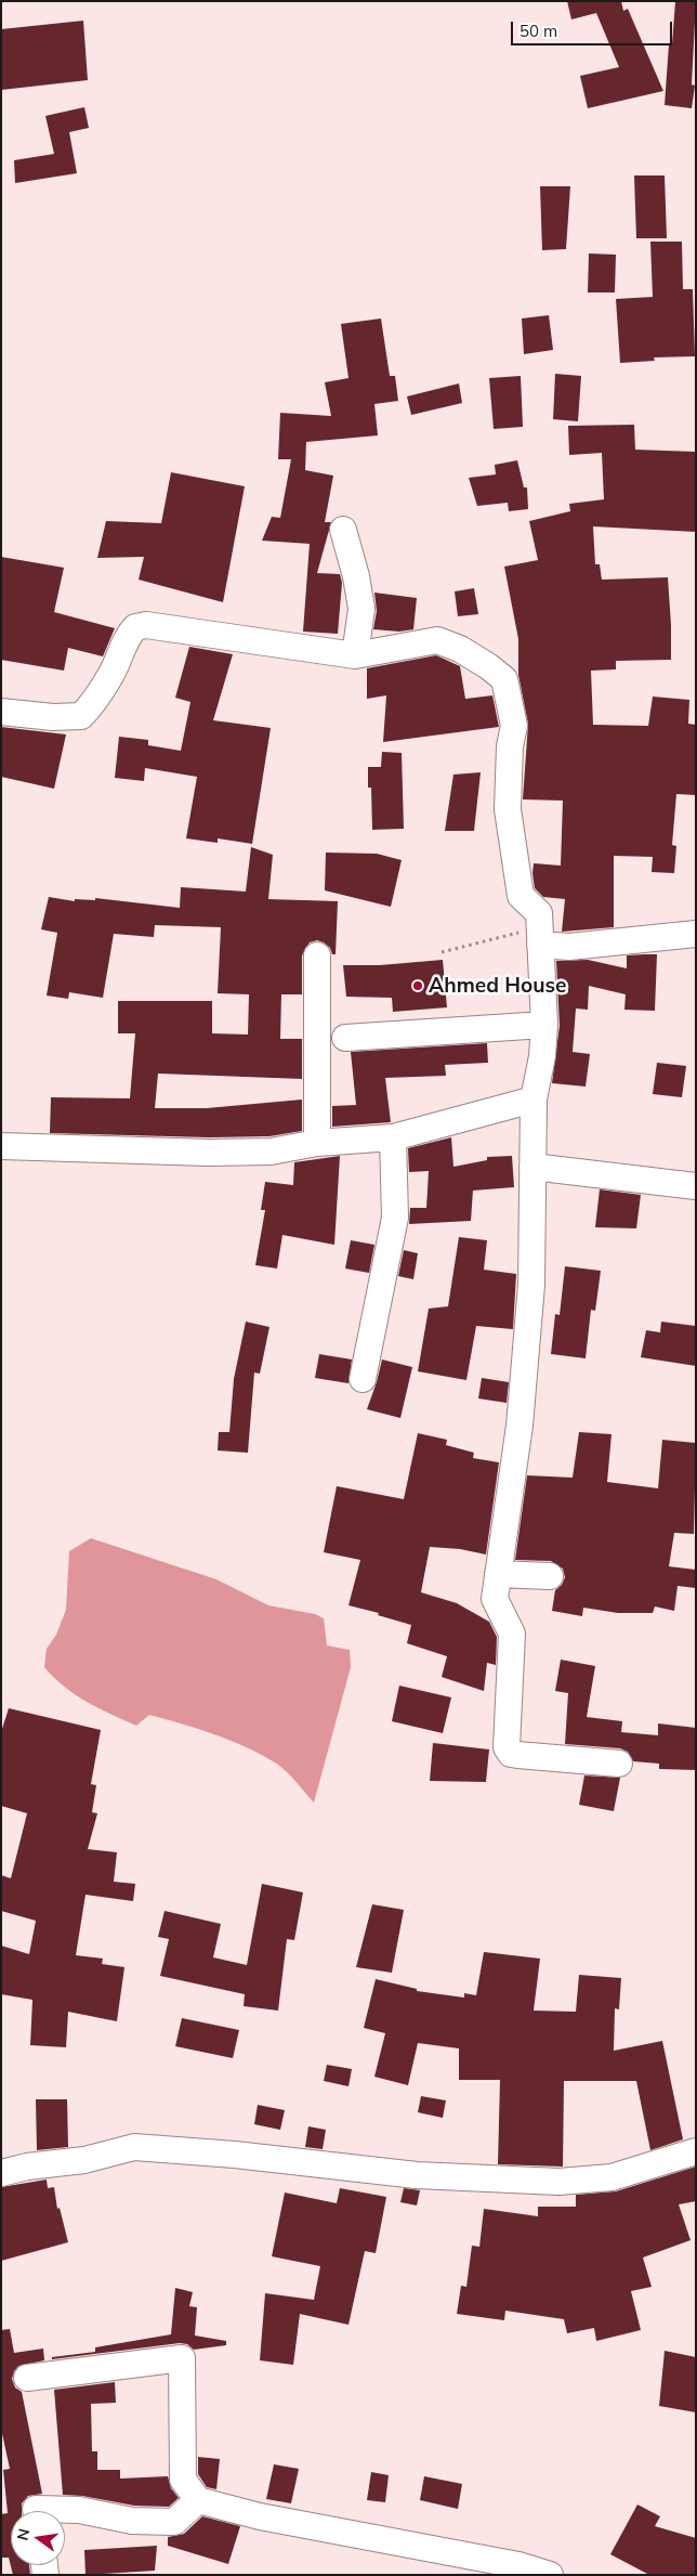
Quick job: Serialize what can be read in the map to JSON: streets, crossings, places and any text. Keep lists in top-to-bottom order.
{
  "places": ["Ahmed House"],
  "scale_bar": "50 m",
  "north": "left"
}
